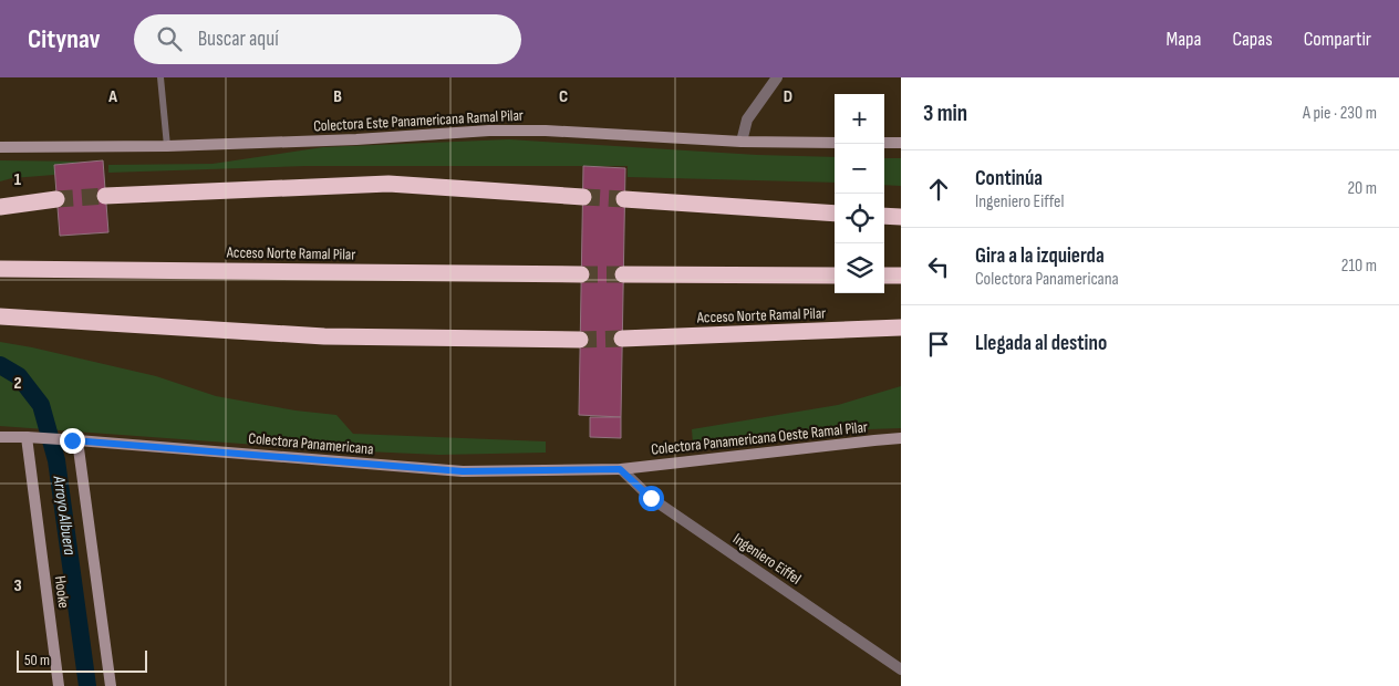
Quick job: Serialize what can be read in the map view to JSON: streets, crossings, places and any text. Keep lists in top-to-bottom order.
{
  "streets": {
    "highway": ["Acceso Norte Ramal Pilar"],
    "street": [
      "Colectora Este Panamericana Ramal Pilar",
      "Colectora Panamericana Oeste Ramal Pilar",
      "Colectora Panamericana",
      "Ingeniero Eiffel",
      "Hooke"
    ]
  },
  "crossings": [
    ["Colectora Panamericana Oeste Ramal Pilar", "Colectora Panamericana"],
    ["Colectora Panamericana Oeste Ramal Pilar", "Ingeniero Eiffel"],
    ["Colectora Panamericana", "Ingeniero Eiffel"],
    ["Colectora Panamericana", "Hooke"]
  ],
  "water": ["Arroyo Albuera"],
  "scale_bar": "50 m",
  "page": {
    "header": "Citynav",
    "search": "Buscar aquí",
    "nav": ["Mapa", "Capas", "Compartir"],
    "heading": ["3 min", "A pie · 230 m"],
    "map_buttons": ["+", "−"],
    "list": [
      ["Continúa", "Ingeniero Eiffel", "20 m"],
      ["Gira a la izquierda", "Colectora Panamericana", "210 m"],
      "Llegada al destino"
    ],
    "scale": "50 m"
  },
  "grid": {
    "columns": [
      "A",
      "B",
      "C",
      "D"
    ],
    "rows": ["1", "2", "3"]
  }
}
